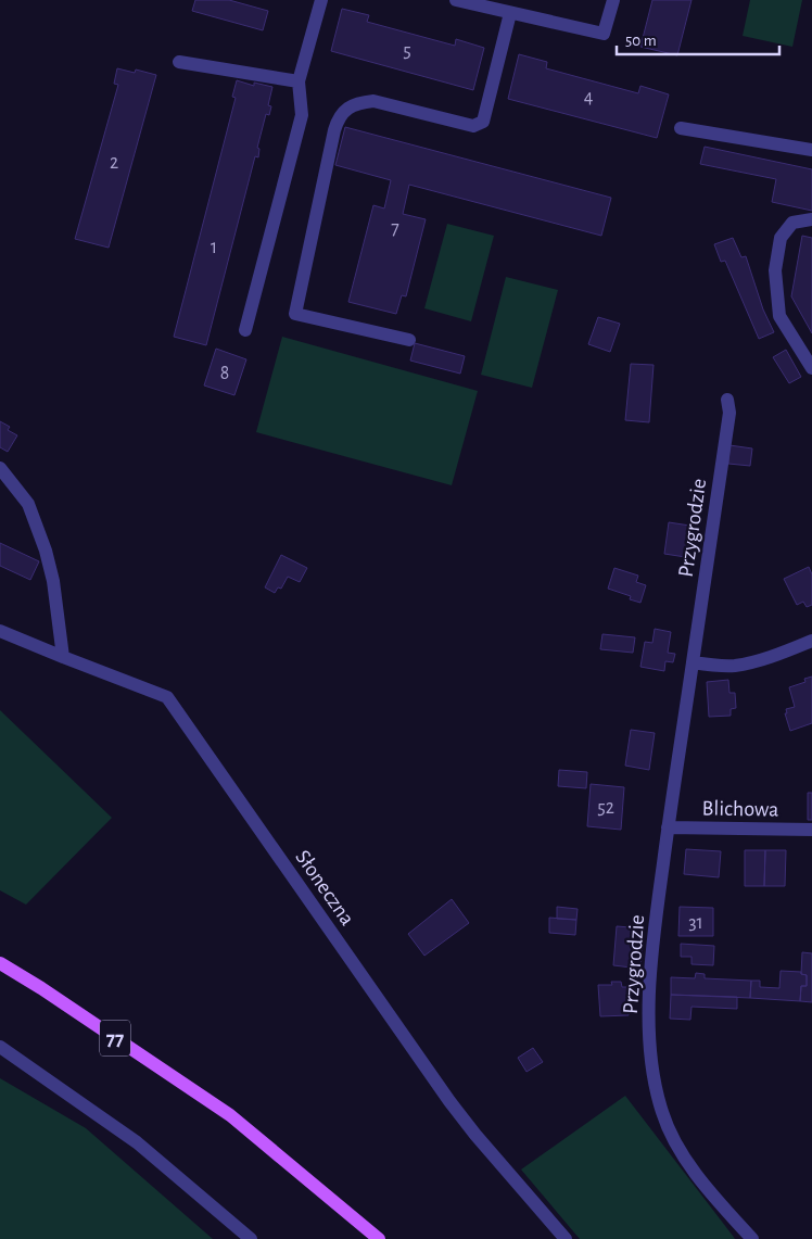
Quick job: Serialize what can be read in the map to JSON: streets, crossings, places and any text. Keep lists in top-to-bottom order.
{
  "streets": {
    "main road": ["77"],
    "street": ["Przygrodzie", "Blichowa", "Słoneczna"]
  },
  "crossings": [
    ["Przygrodzie", "Blichowa"]
  ],
  "house_numbers": [
    "5",
    "4",
    "2",
    "7",
    "1",
    "8",
    "52",
    "31"
  ],
  "scale_bar": "50 m"
}
